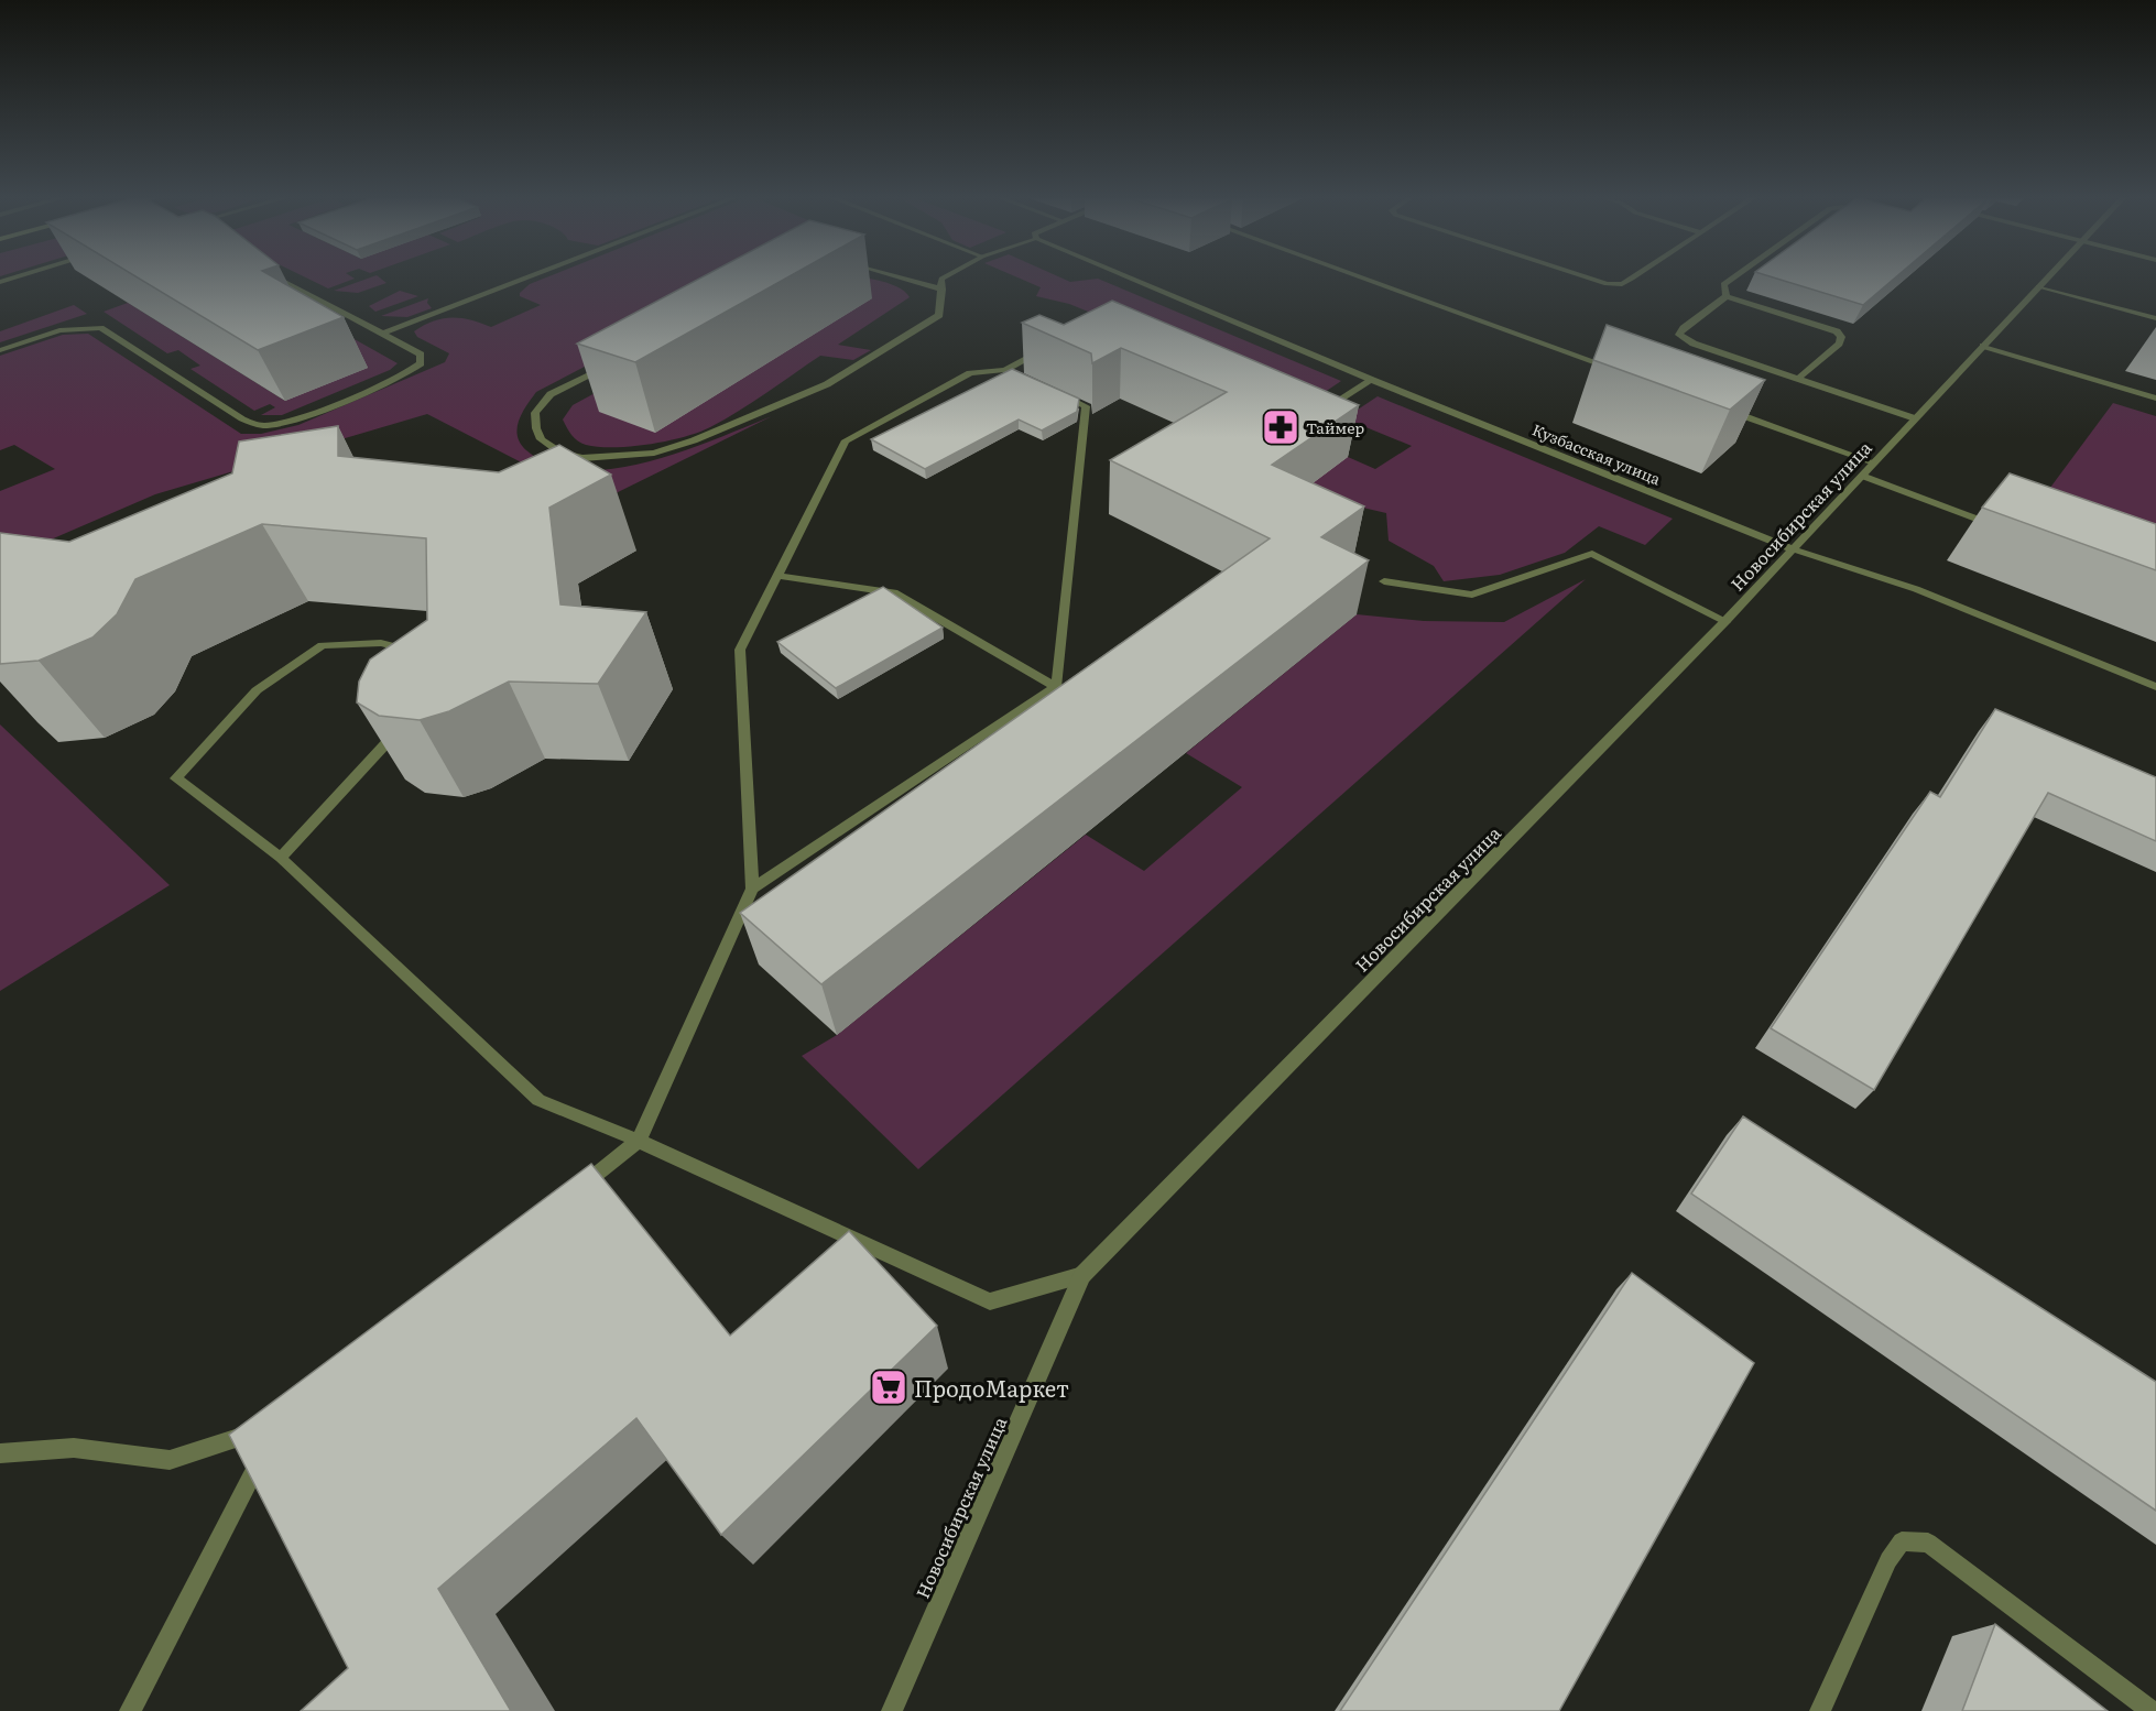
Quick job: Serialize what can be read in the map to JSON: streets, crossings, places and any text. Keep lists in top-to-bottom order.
{
  "streets": {
    "street": ["Кузбасская улица", "Новосибирская улица"]
  },
  "crossings": [
    ["Кузбасская улица", "Новосибирская улица"]
  ],
  "places": {
    "pharmacy": ["Таймер"],
    "supermarket": ["ПродоМаркет"]
  }
}
